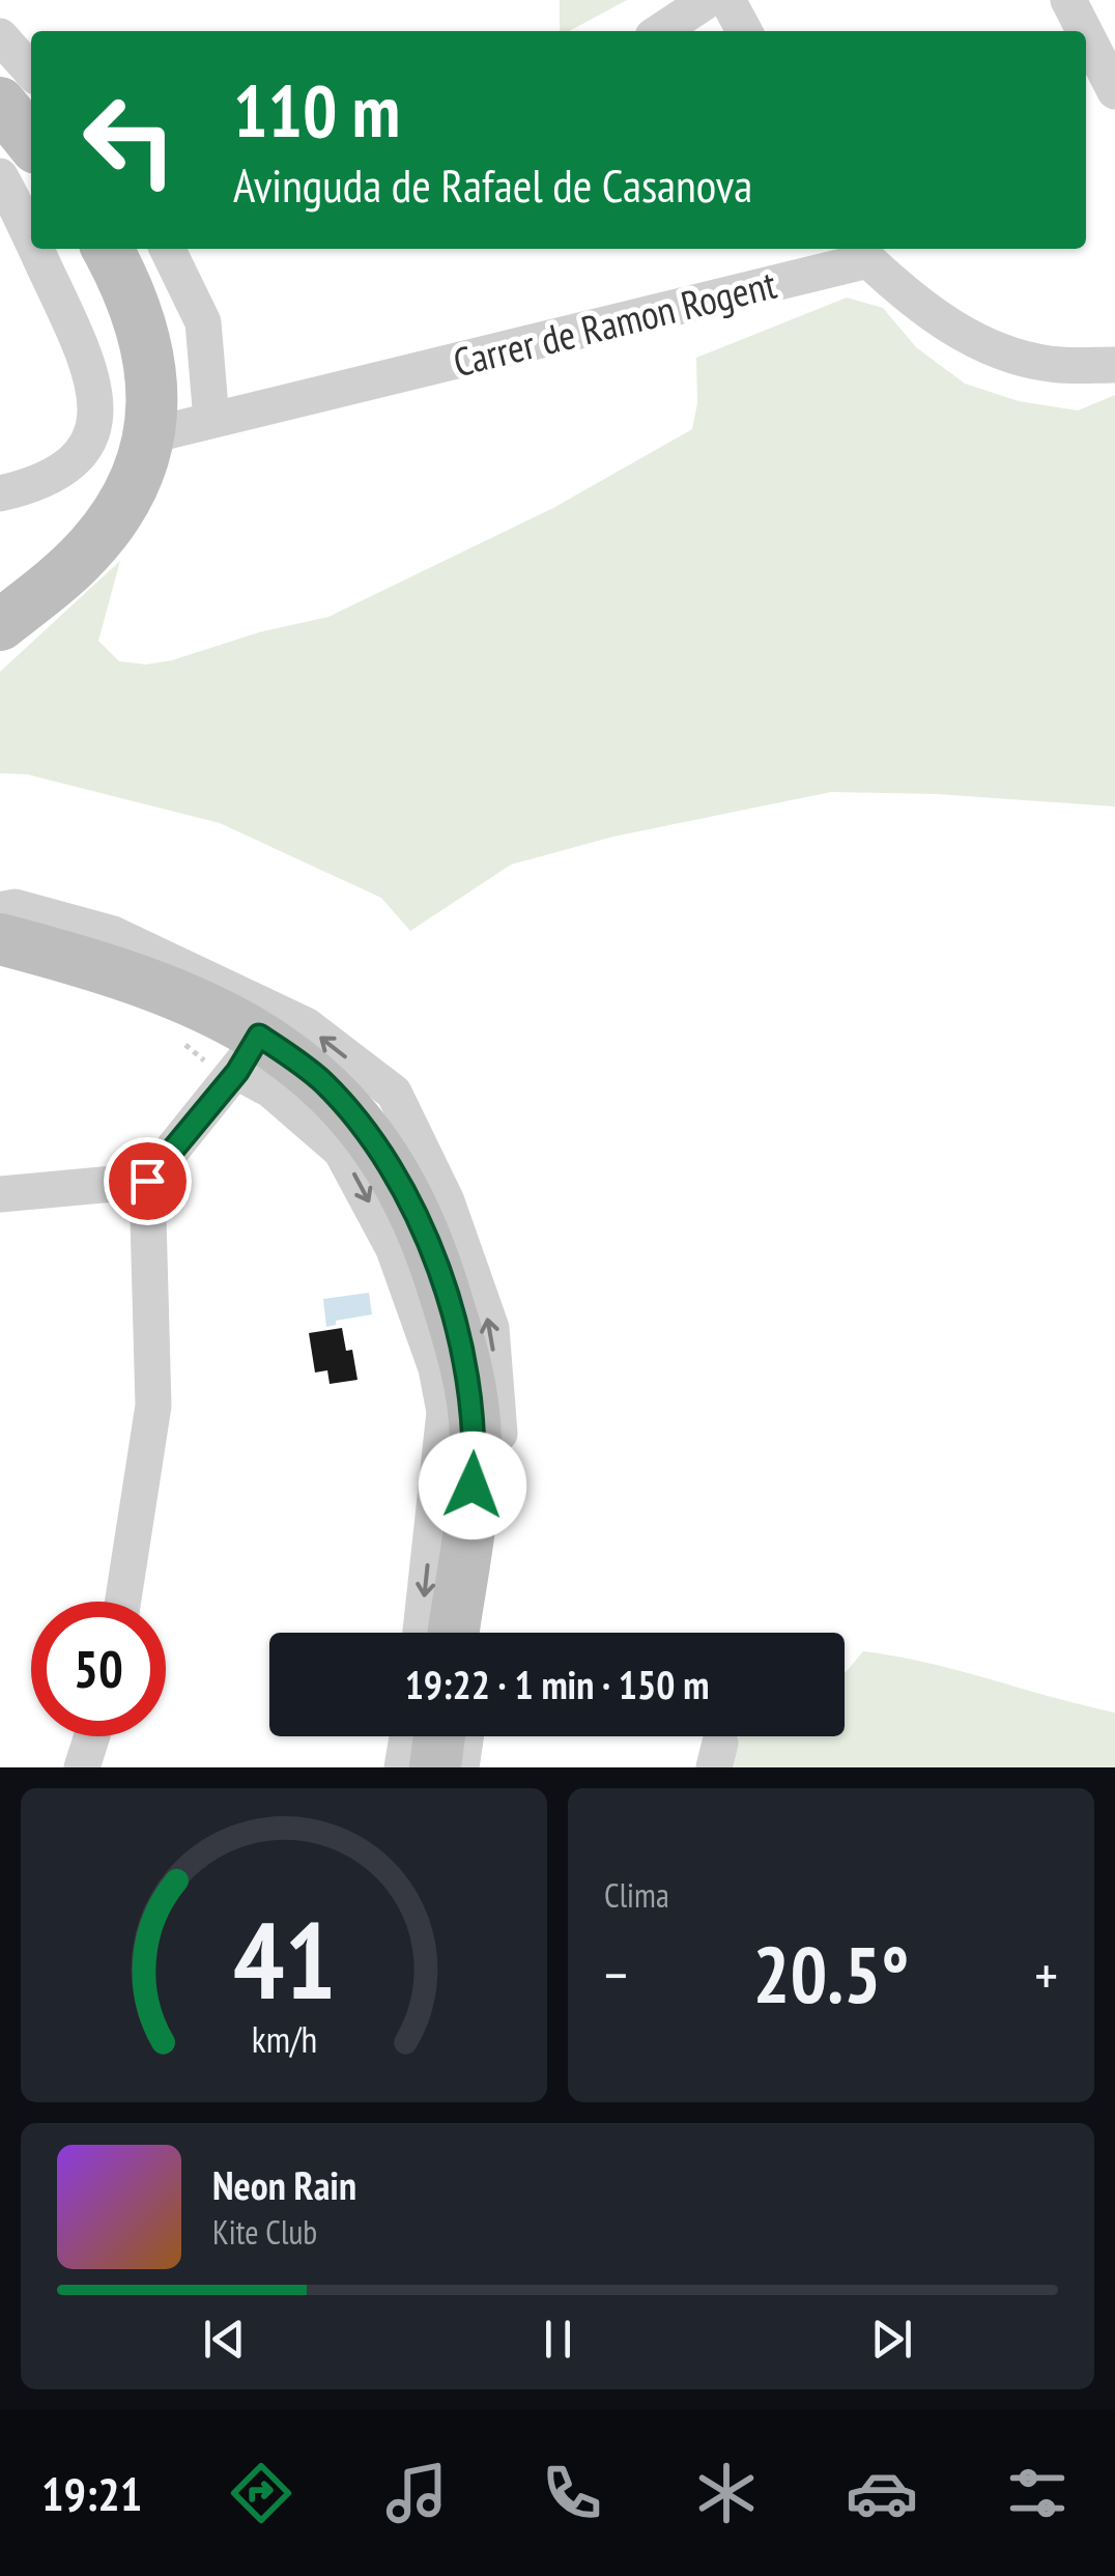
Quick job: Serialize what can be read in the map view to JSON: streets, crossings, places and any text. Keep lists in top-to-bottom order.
{
  "streets": {
    "street": ["Carrer de Ramon Rogent"]
  },
  "page": {
    "turn": ["110 m", "Avinguda de Rafael de Casanova"],
    "limit": "50",
    "trip": "19:22 · 1 min · 150 m",
    "tile": "Clima",
    "heat": ["−", "20.5°", "+"],
    "song": ["Neon Rain", "Kite Club"],
    "tabs": "19:21",
    "gauge": ["41", "km/h"]
  }
}
